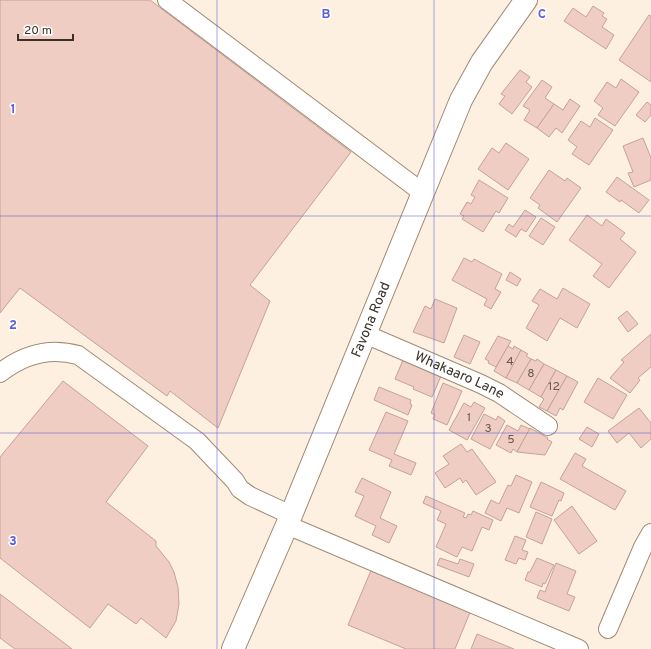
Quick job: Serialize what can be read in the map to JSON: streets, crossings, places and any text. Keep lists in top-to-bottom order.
{
  "streets": {
    "main road": ["Favona Road"],
    "street": ["Whakaaro Lane"]
  },
  "crossings": [
    ["Favona Road", "Whakaaro Lane"]
  ],
  "house_numbers": [
    "4",
    "8",
    "12",
    "1",
    "3",
    "5"
  ],
  "scale_bar": "20 m",
  "grid": {
    "columns": ["B", "C"],
    "rows": ["1", "2", "3"]
  }
}
